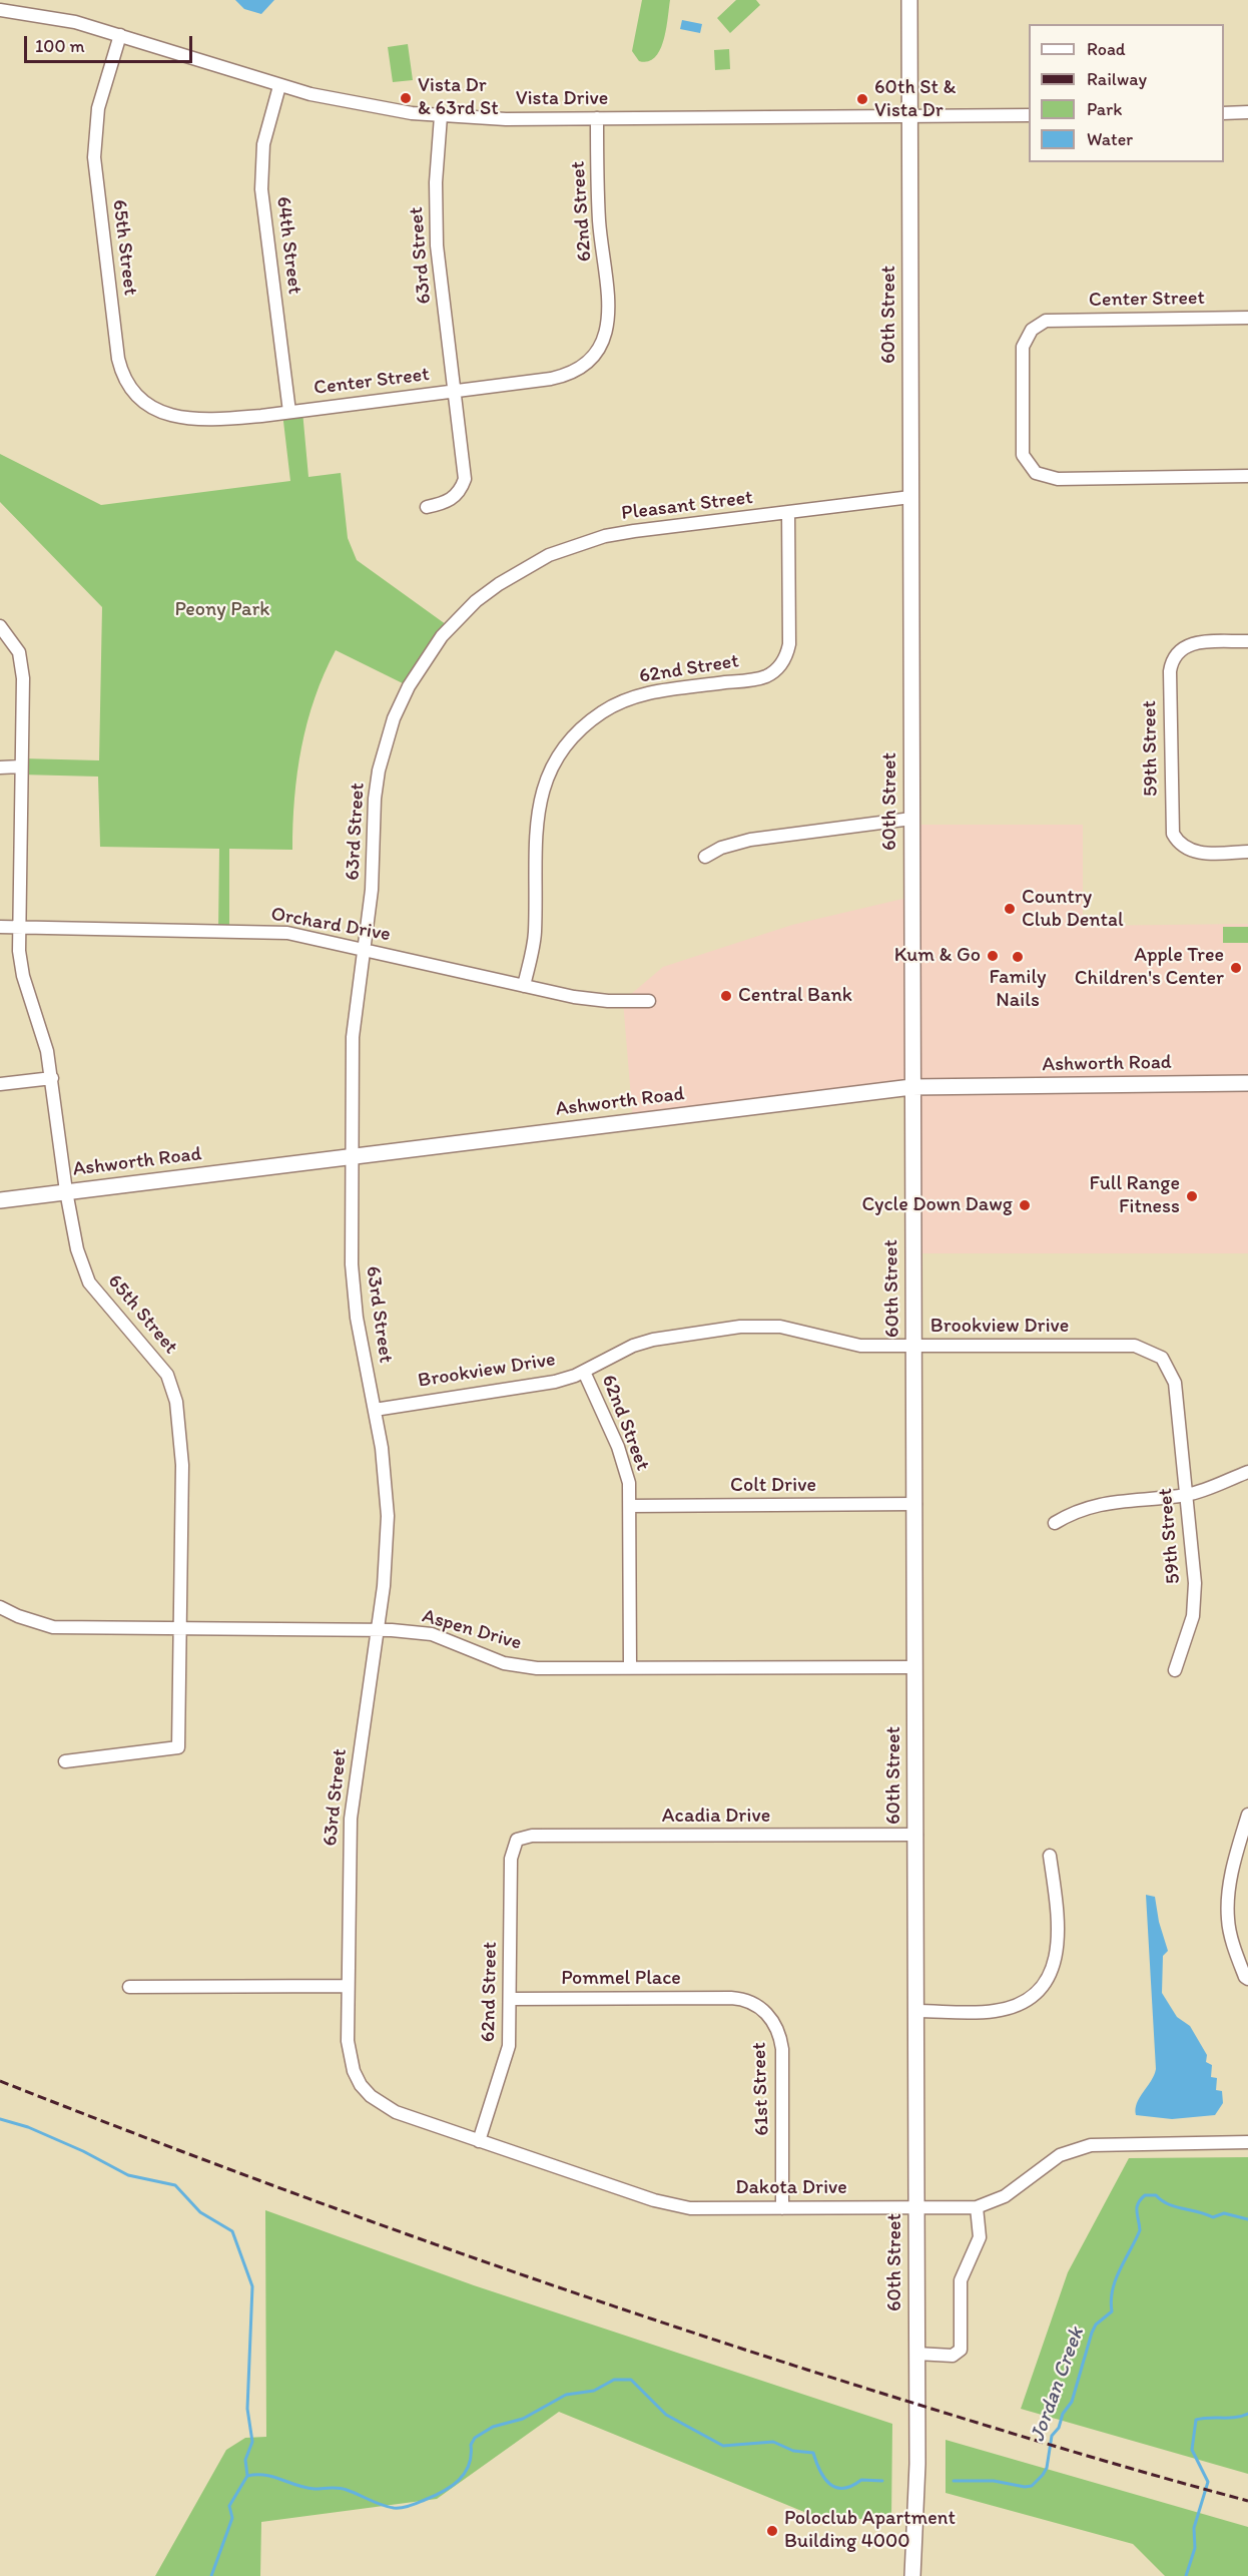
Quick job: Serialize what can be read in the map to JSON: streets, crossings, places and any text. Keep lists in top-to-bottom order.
{
  "streets": {
    "main road": ["60th Street", "Ashworth Road"],
    "street": [
      "Vista Drive",
      "62nd Street",
      "64th Street",
      "65th Street",
      "63rd Street",
      "Center Street",
      "Pleasant Street",
      "59th Street",
      "Orchard Drive",
      "Brookview Drive",
      "Colt Drive",
      "Aspen Drive",
      "Acadia Drive",
      "Pommel Place",
      "61st Street",
      "Dakota Drive"
    ]
  },
  "crossings": [
    ["Vista Drive", "62nd Street"],
    ["Vista Drive", "64th Street"],
    ["Vista Drive", "65th Street"],
    ["Vista Drive", "63rd Street"],
    ["Vista Drive", "60th Street"],
    ["62nd Street", "Center Street"],
    ["62nd Street", "Pleasant Street"],
    ["62nd Street", "Orchard Drive"],
    ["62nd Street", "Brookview Drive"],
    ["62nd Street", "Colt Drive"],
    ["62nd Street", "Aspen Drive"],
    ["62nd Street", "Acadia Drive"],
    ["62nd Street", "Pommel Place"],
    ["62nd Street", "Dakota Drive"],
    ["64th Street", "Center Street"],
    ["65th Street", "Center Street"],
    ["65th Street", "Orchard Drive"],
    ["65th Street", "Ashworth Road"],
    ["65th Street", "Aspen Drive"],
    ["63rd Street", "Center Street"],
    ["63rd Street", "Pleasant Street"],
    ["63rd Street", "Orchard Drive"],
    ["63rd Street", "Ashworth Road"],
    ["63rd Street", "Brookview Drive"],
    ["63rd Street", "Aspen Drive"],
    ["63rd Street", "Dakota Drive"],
    ["60th Street", "Pleasant Street"],
    ["60th Street", "Ashworth Road"],
    ["60th Street", "Brookview Drive"],
    ["60th Street", "Colt Drive"],
    ["60th Street", "Aspen Drive"],
    ["60th Street", "Acadia Drive"],
    ["60th Street", "Dakota Drive"],
    ["59th Street", "Brookview Drive"],
    ["Pommel Place", "61st Street"],
    ["61st Street", "Dakota Drive"]
  ],
  "water": ["Jordan Creek"],
  "parks": ["Peony Park"],
  "places": [
    "Vista Dr & 63rd St",
    "60th St & Vista Dr",
    "Country Club Dental",
    "Kum & Go",
    "Family Nails",
    "Apple Tree Children's Center",
    "Central Bank",
    "Full Range Fitness",
    "Cycle Down Dawg",
    "Poloclub Apartment Building 4000"
  ],
  "legend": [
    "Road",
    "Railway",
    "Park",
    "Water"
  ],
  "scale_bar": "100 m"
}
